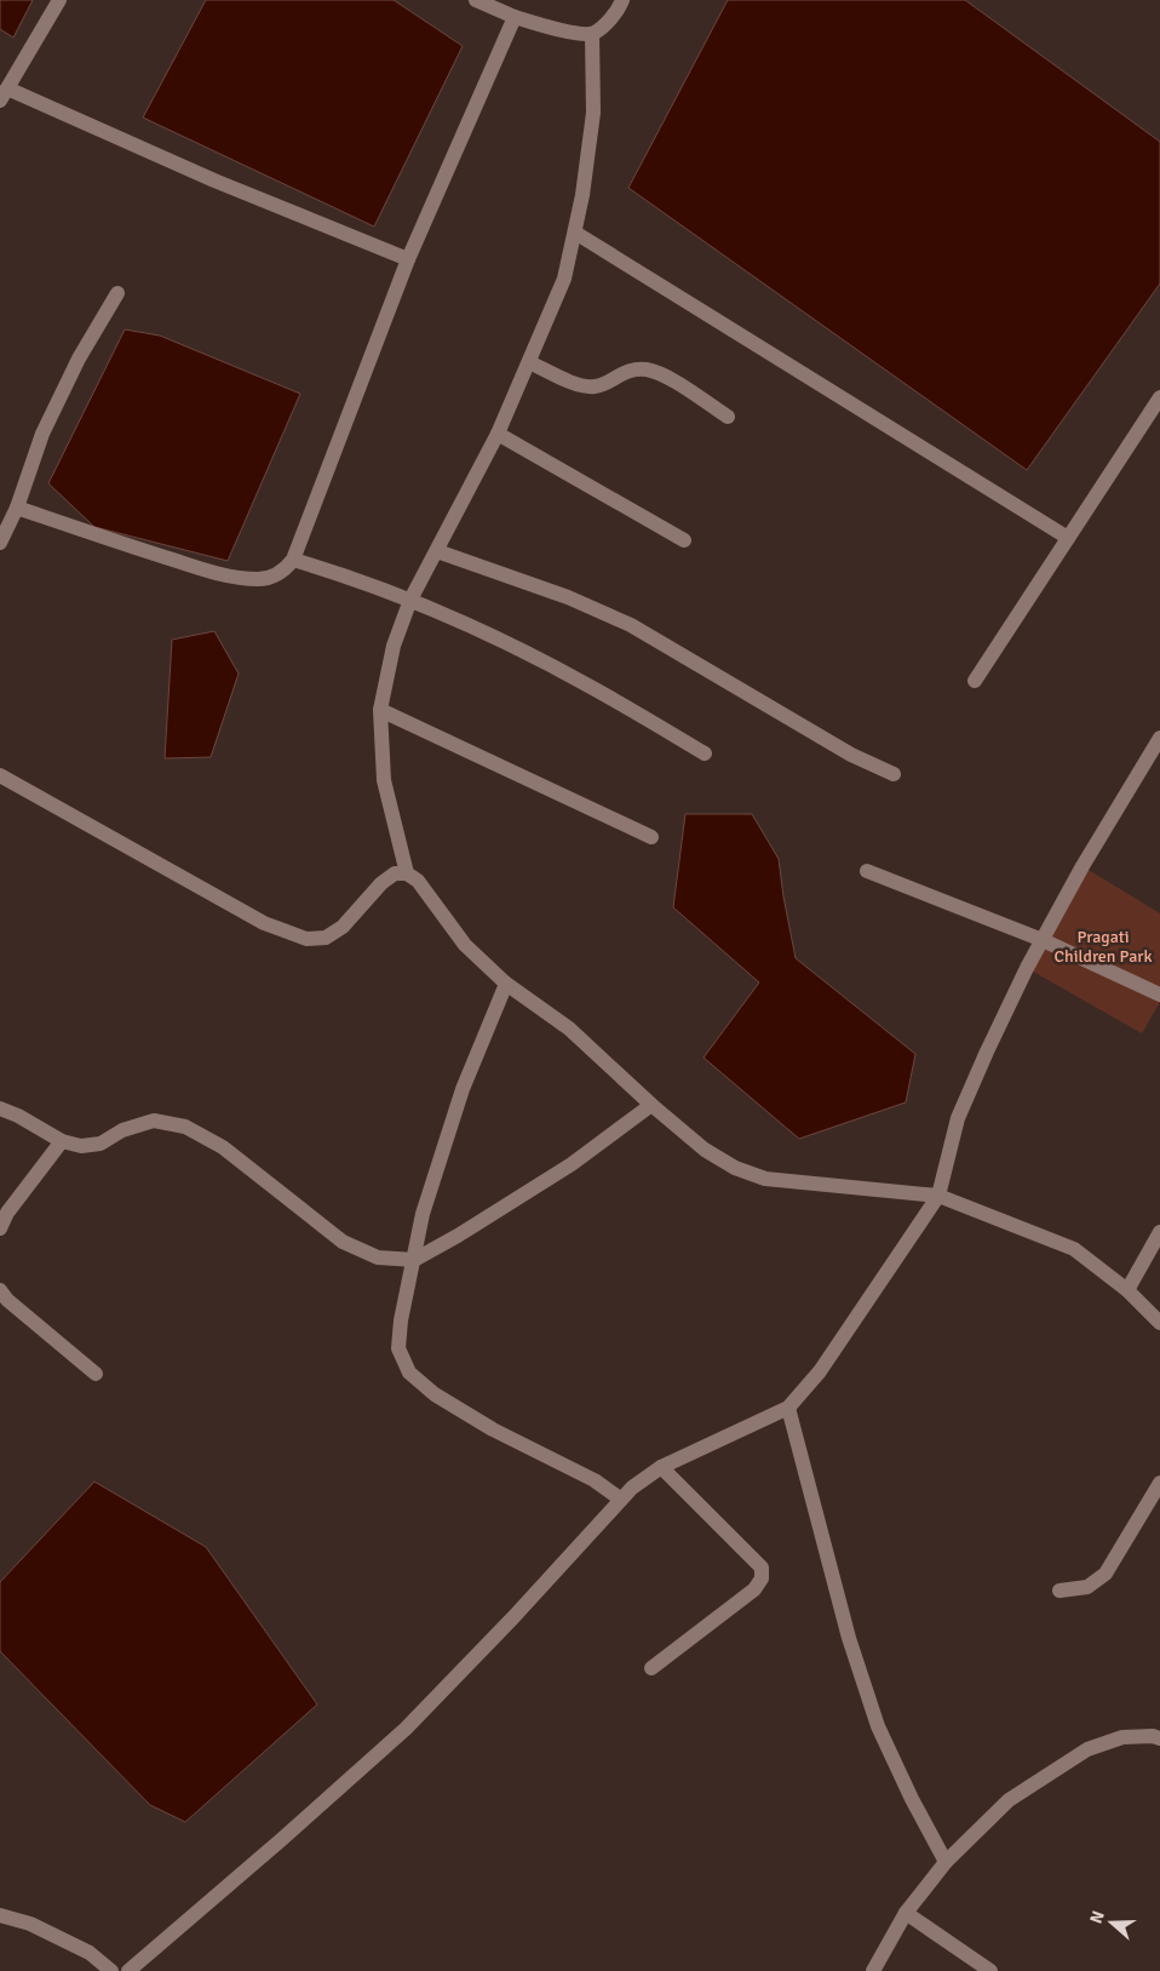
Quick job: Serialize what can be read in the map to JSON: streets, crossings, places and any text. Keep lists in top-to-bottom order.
{
  "parks": ["Pragati Children Park"],
  "north": "left"
}
